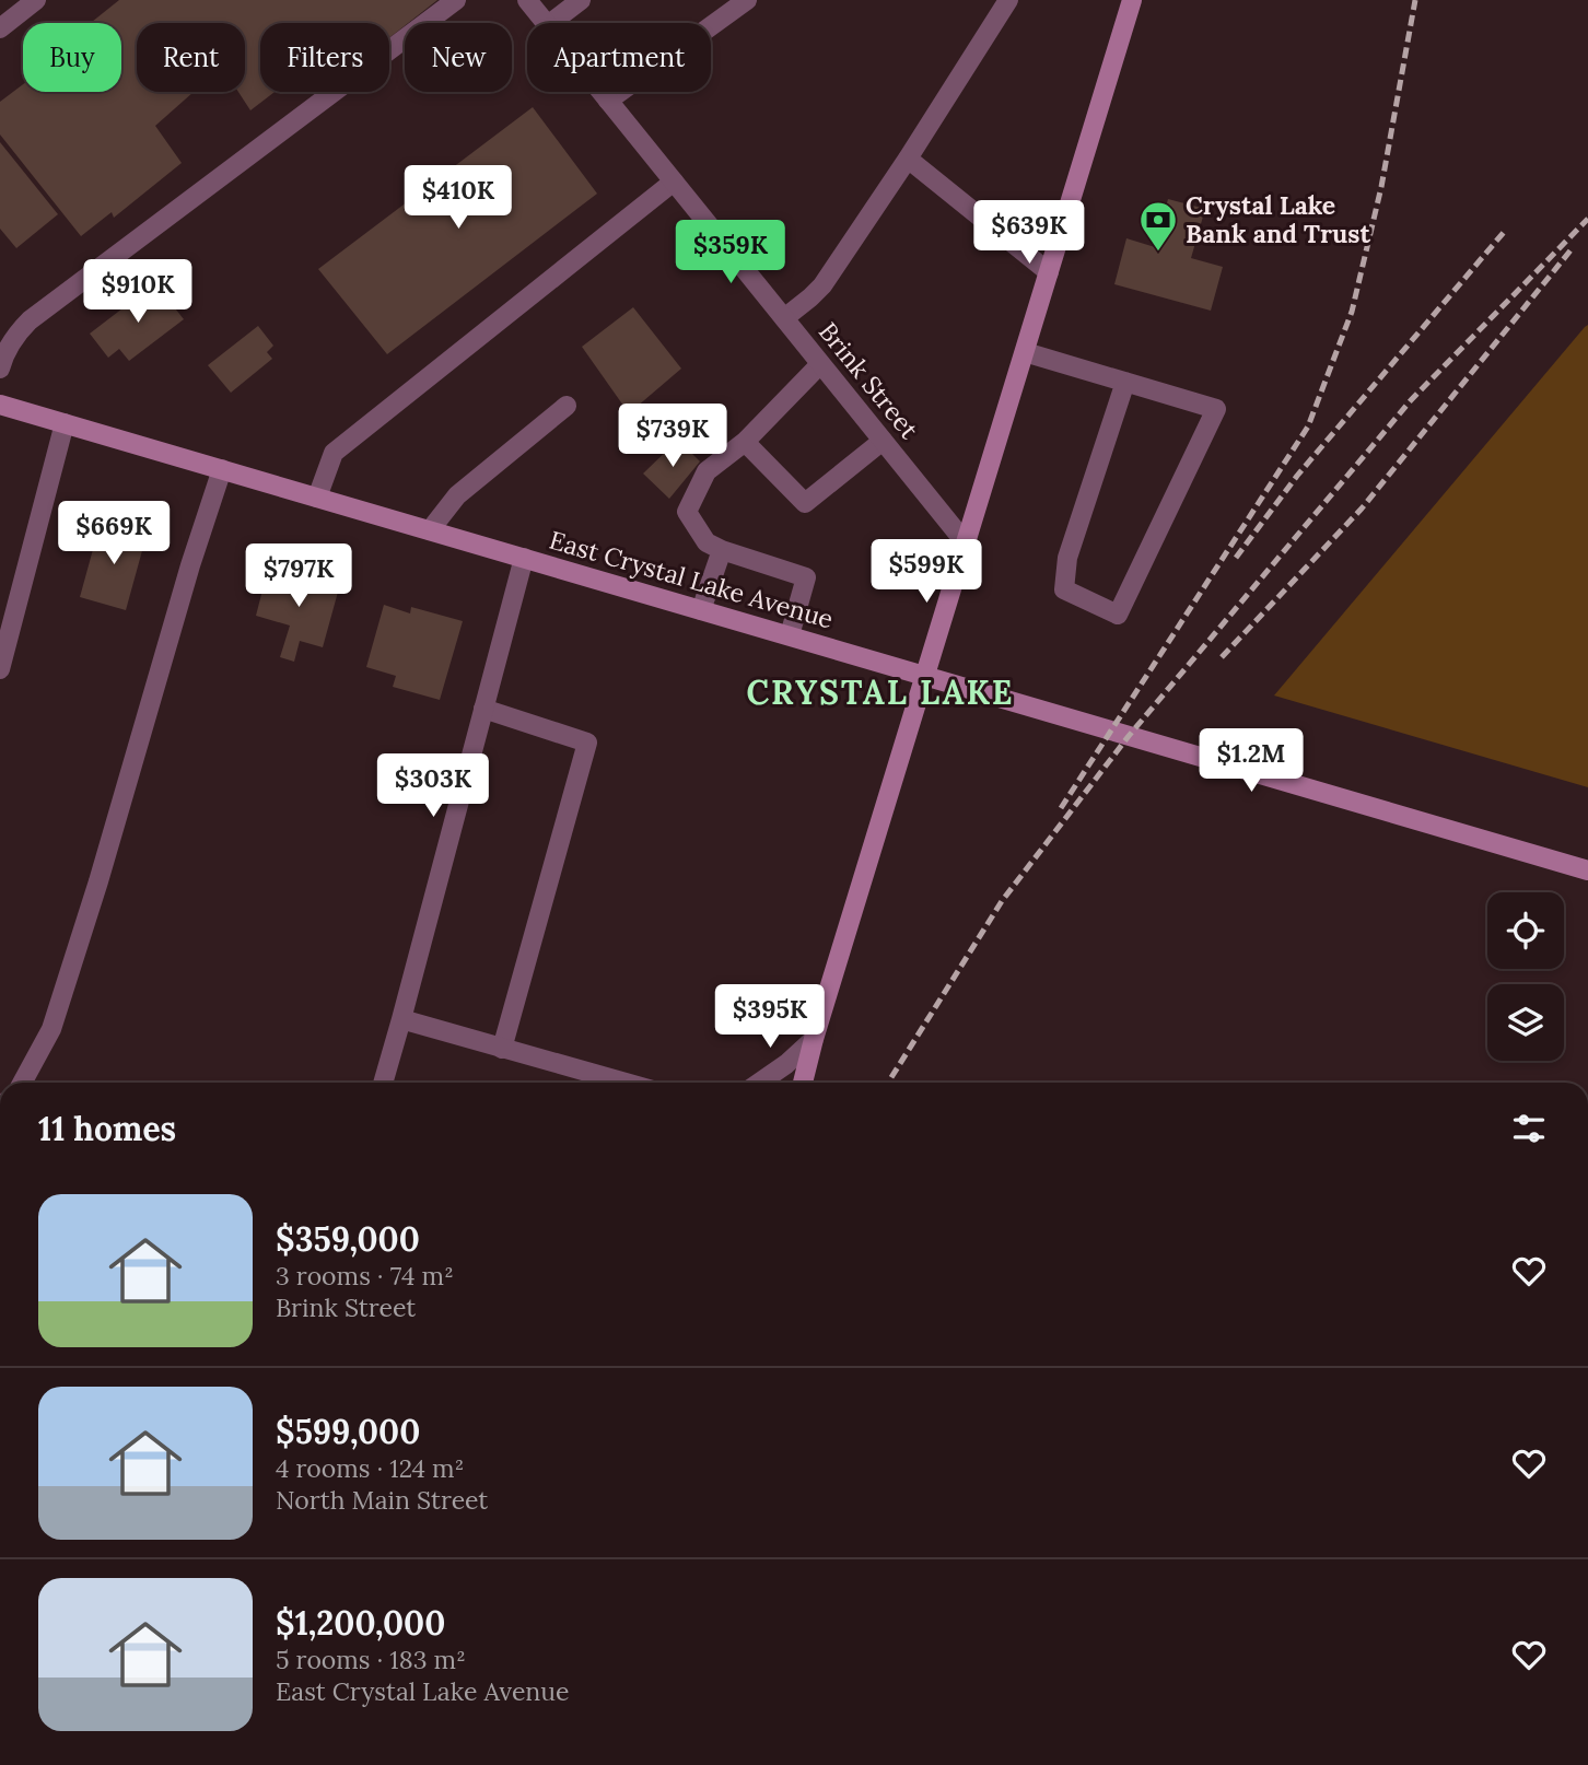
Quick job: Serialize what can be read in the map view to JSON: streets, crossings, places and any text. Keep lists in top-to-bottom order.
{
  "streets": {
    "street": ["Brink Street", "East Crystal Lake Avenue"]
  },
  "districts": ["CRYSTAL LAKE"],
  "places": {
    "bank": ["Crystal Lake Bank and Trust"]
  },
  "page": {
    "chip": [
      "Buy",
      "Rent",
      "Filters",
      "New",
      "Apartment"
    ],
    "price": [
      "$410K",
      "$639K",
      "$359K",
      "$910K",
      "$739K",
      "$669K",
      "$599K",
      "$797K",
      "$1.2M",
      "$303K",
      "$395K"
    ],
    "heading": "11 homes",
    "list": [
      {
        "name": "$359,000",
        "note": "3 rooms · 74 m² · Brink Street"
      },
      {
        "name": "$599,000",
        "note": "4 rooms · 124 m² · North Main Street"
      },
      {
        "name": "$1,200,000",
        "note": "5 rooms · 183 m² · East Crystal Lake Avenue"
      }
    ]
  }
}
